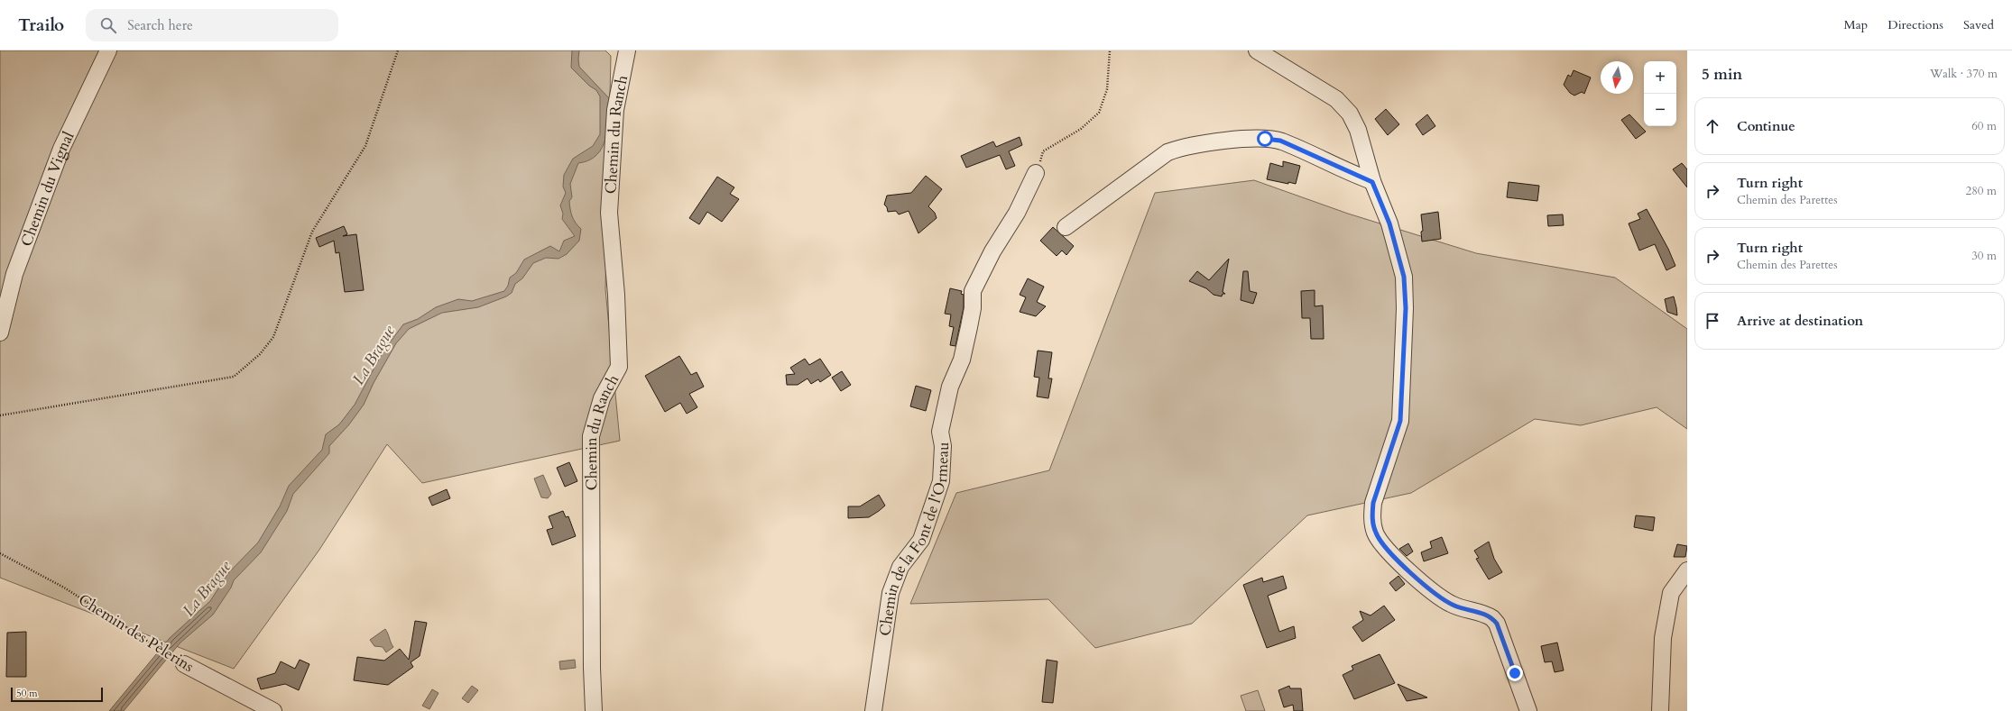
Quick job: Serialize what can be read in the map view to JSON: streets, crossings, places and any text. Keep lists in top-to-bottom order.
{
  "streets": {
    "street": [
      "Chemin du Ranch",
      "Chemin du Vignal",
      "Chemin de la Font de l'Ormeau",
      "Chemin des Pèlerins"
    ]
  },
  "water": ["La Brague"],
  "scale_bar": "50 m",
  "north": "bottom",
  "page": {
    "header": "Trailo",
    "search": "Search here",
    "nav": ["Map", "Directions", "Saved"],
    "heading": ["5 min", "Walk · 370 m"],
    "map_buttons": ["+", "−"],
    "list": [
      ["Continue", "60 m"],
      ["Turn right", "Chemin des Parettes", "280 m"],
      ["Turn right", "Chemin des Parettes", "30 m"],
      "Arrive at destination"
    ],
    "scale": "50 m"
  }
}
